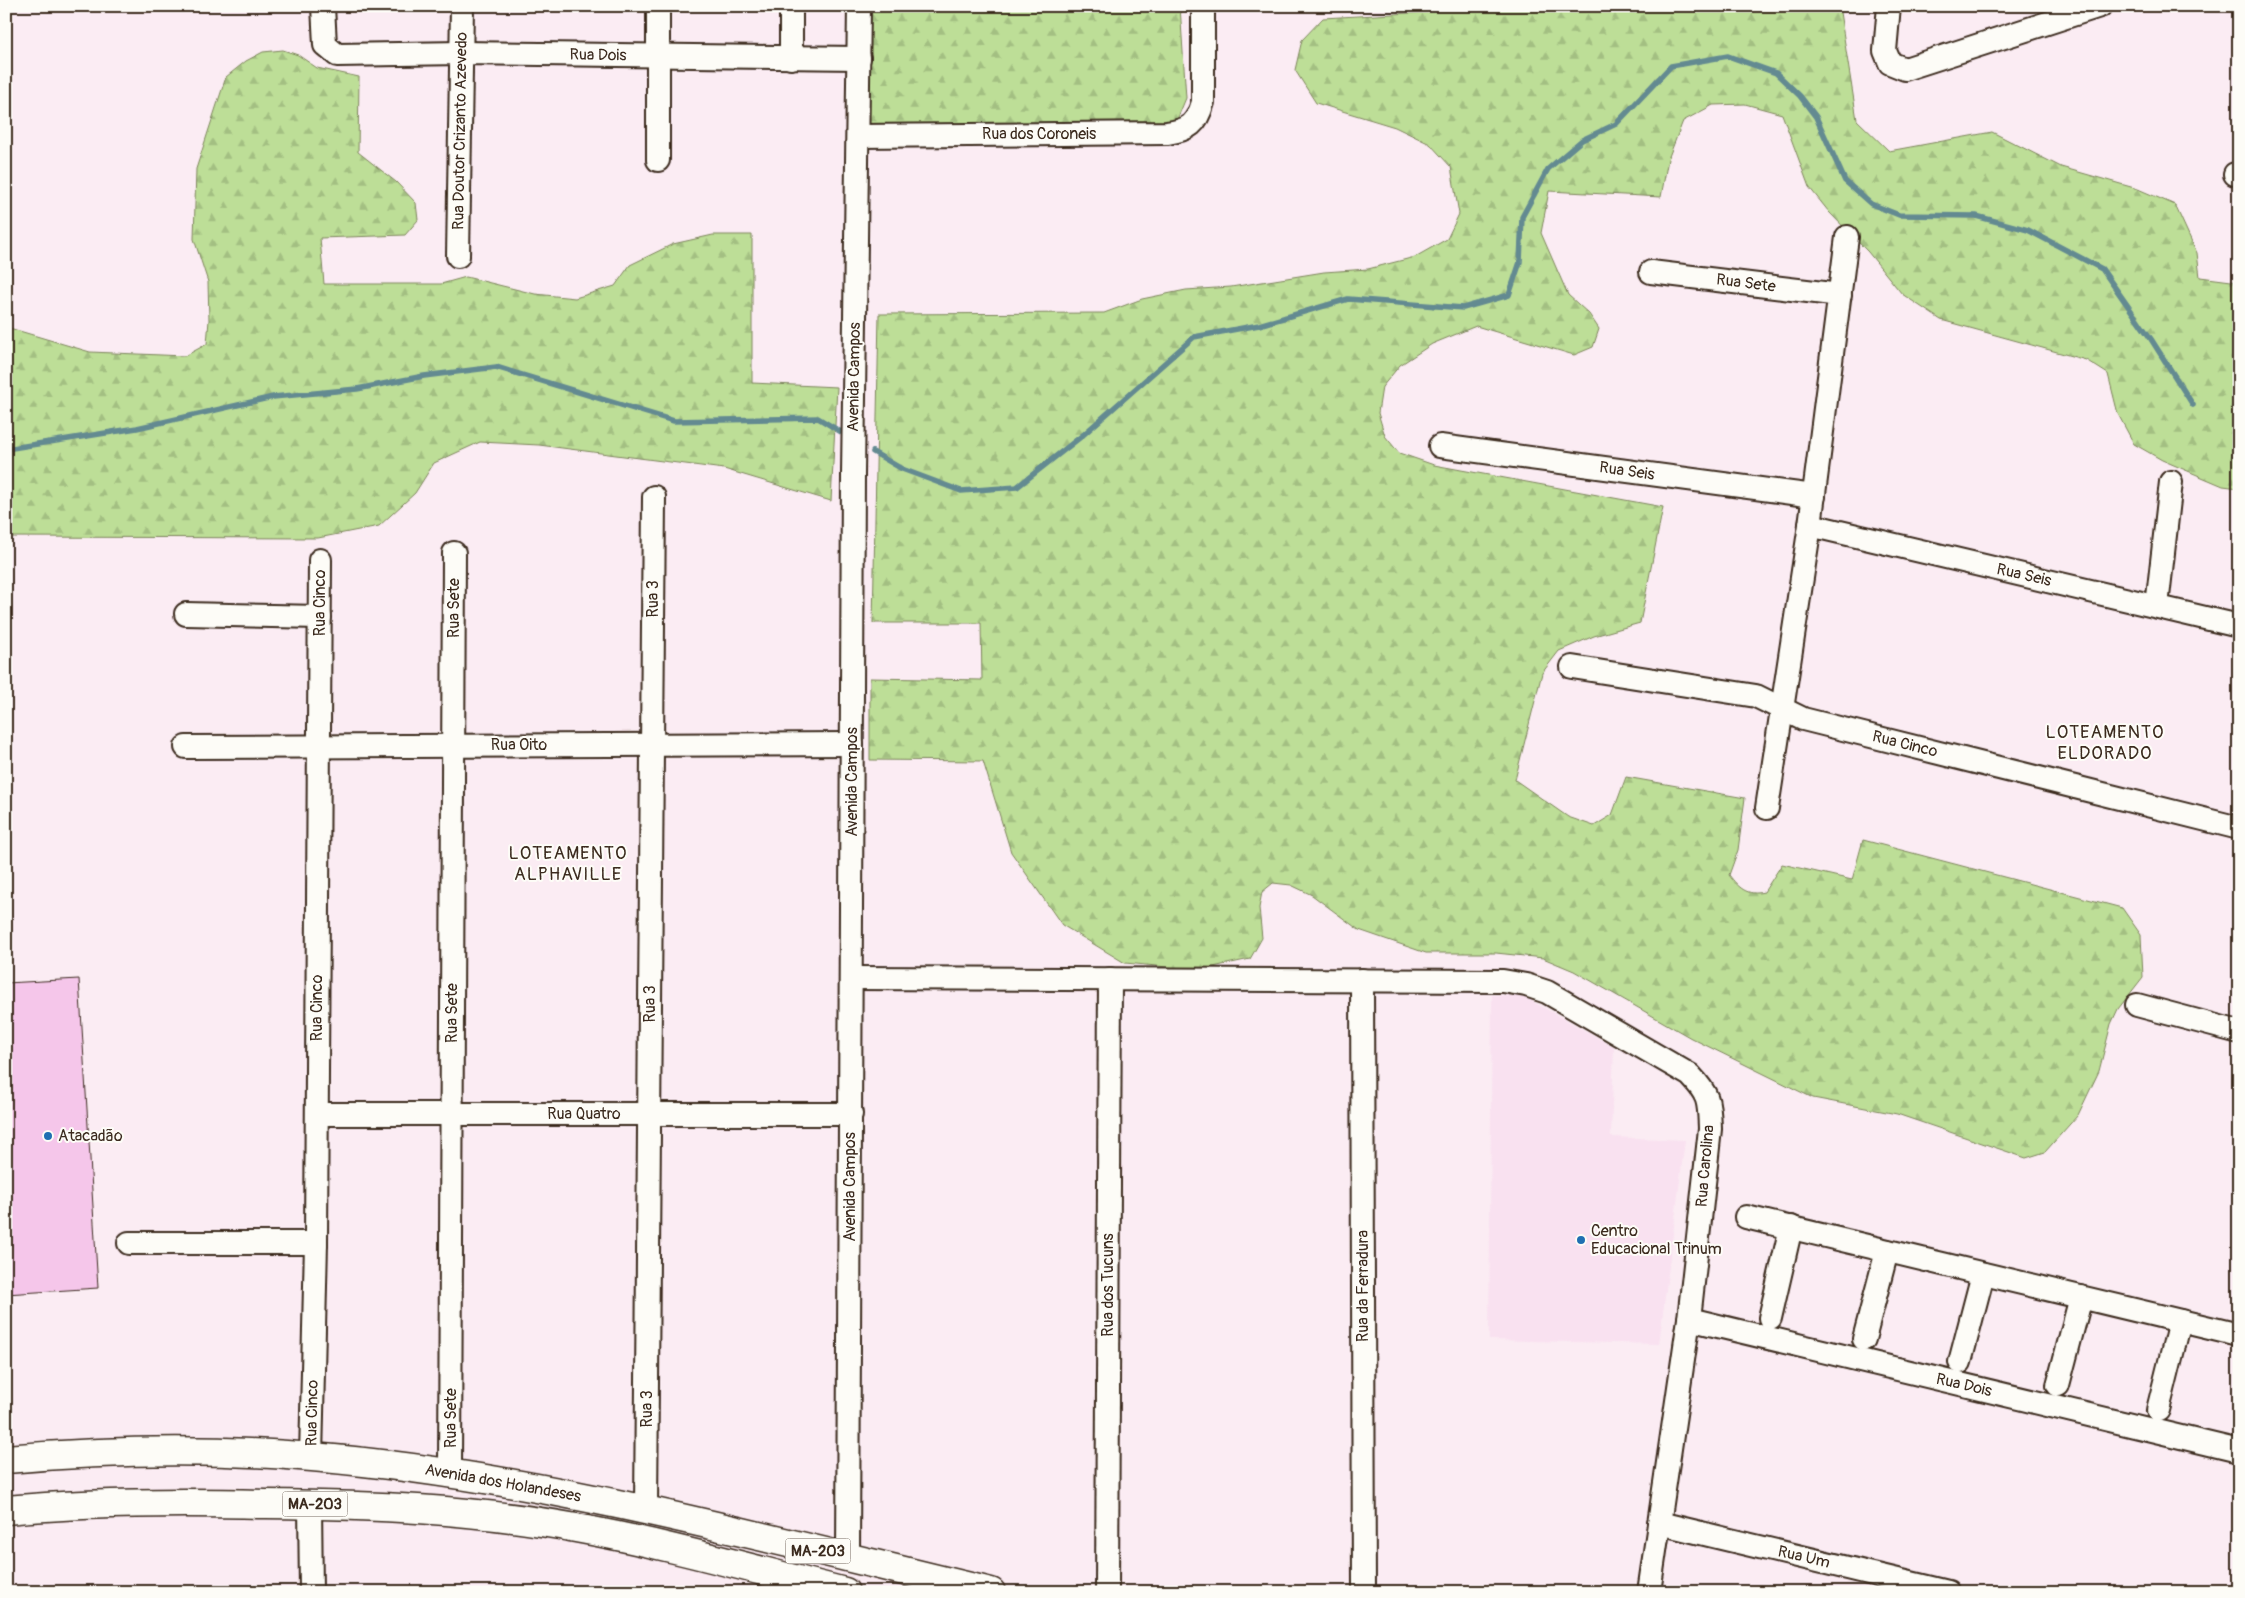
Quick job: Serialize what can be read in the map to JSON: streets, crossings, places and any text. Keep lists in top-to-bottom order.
{
  "streets": {
    "main road": ["Avenida dos Holandeses", "MA-203"],
    "street": [
      "Rua Dois",
      "Rua Doutor Crizanto Azevedo",
      "Rua dos Coroneis",
      "Rua Sete",
      "Avenida Campos",
      "Rua Seis",
      "Rua 3",
      "Rua Cinco",
      "Rua Oito",
      "Rua Quatro",
      "Rua Carolina",
      "Rua dos Tucuns",
      "Rua da Ferradura",
      "Rua Um"
    ]
  },
  "crossings": [
    ["Rua Dois", "Rua Doutor Crizanto Azevedo"],
    ["Rua Dois", "Avenida Campos"],
    ["Rua Dois", "Rua Carolina"],
    ["Rua dos Coroneis", "Avenida Campos"],
    ["Rua Sete", "Rua Oito"],
    ["Rua Sete", "Rua Quatro"],
    ["Rua Sete", "Avenida dos Holandeses"],
    ["Avenida Campos", "Rua Oito"],
    ["Avenida Campos", "Rua Quatro"],
    ["Avenida Campos", "Rua Carolina"],
    ["Avenida Campos", "Avenida dos Holandeses"],
    ["Rua 3", "Rua Oito"],
    ["Rua 3", "Rua Quatro"],
    ["Rua 3", "Avenida dos Holandeses"],
    ["Rua Cinco", "Rua Oito"],
    ["Rua Cinco", "Rua Quatro"],
    ["Rua Cinco", "Avenida dos Holandeses"],
    ["Rua Carolina", "Rua dos Tucuns"],
    ["Rua Carolina", "Rua da Ferradura"],
    ["Rua Carolina", "Rua Um"]
  ],
  "districts": ["LOTEAMENTO ELDORADO", "LOTEAMENTO ALPHAVILLE"],
  "places": ["Atacadão", "Centro Educacional Trinum"]
}
